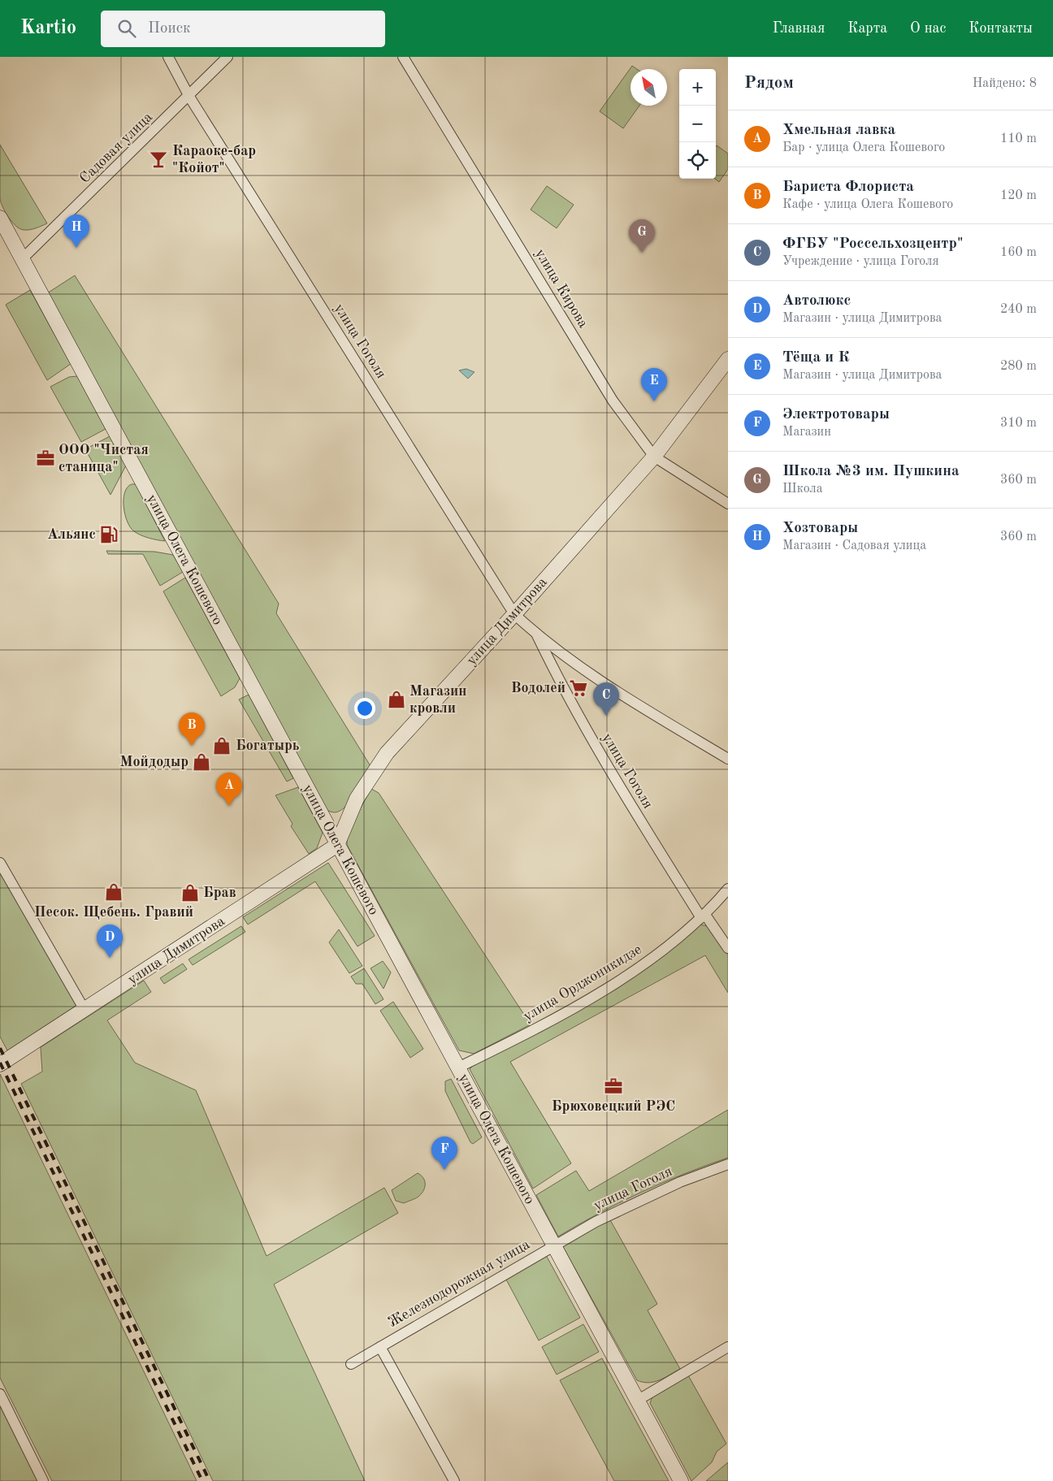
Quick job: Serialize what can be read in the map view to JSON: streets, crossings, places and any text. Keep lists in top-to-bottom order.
{
  "streets": {
    "street": [
      "Садовая улица",
      "улица Кирова",
      "улица Гоголя",
      "улица Олега Кошевого",
      "улица Димитрова",
      "улица Орджоникидзе",
      "Железнодорожная улица"
    ]
  },
  "crossings": [
    ["Садовая улица", "улица Гоголя"],
    ["Садовая улица", "улица Олега Кошевого"],
    ["улица Кирова", "улица Димитрова"],
    ["улица Гоголя", "улица Олега Кошевого"],
    ["улица Гоголя", "улица Димитрова"],
    ["улица Гоголя", "улица Орджоникидзе"],
    ["улица Гоголя", "Железнодорожная улица"],
    ["улица Олега Кошевого", "улица Димитрова"],
    ["улица Олега Кошевого", "улица Орджоникидзе"],
    ["улица Олега Кошевого", "Железнодорожная улица"]
  ],
  "places": {
    "bar": ["Караоке-бар \"Койот\""],
    "office": ["ООО \"Чистая станица\"", "Брюховецкий РЭС"],
    "fuel station": ["Альянс"],
    "supermarket": ["Водолей"],
    "shop": [
      "Магазин кровли",
      "Богатырь",
      "Мойдодыр",
      "Песок. Щебень. Гравий",
      "Брав"
    ]
  },
  "north": "top left",
  "page": {
    "header": "Kartio",
    "search": "Поиск",
    "nav": [
      "Главная",
      "Карта",
      "О нас",
      "Контакты"
    ],
    "heading": ["Рядом", "Найдено: 8"],
    "map_buttons": ["+", "−"],
    "list": [
      {
        "mark": "A",
        "name": "Хмельная лавка",
        "note": "Бар · улица Олега Кошевого",
        "value": "110 m"
      },
      {
        "mark": "B",
        "name": "Бариста Флориста",
        "note": "Кафе · улица Олега Кошевого",
        "value": "120 m"
      },
      {
        "mark": "C",
        "name": "ФГБУ \"Россельхозцентр\"",
        "note": "Учреждение · улица Гоголя",
        "value": "160 m"
      },
      {
        "mark": "D",
        "name": "Автолюкс",
        "note": "Магазин · улица Димитрова",
        "value": "240 m"
      },
      {
        "mark": "E",
        "name": "Тёща и К",
        "note": "Магазин · улица Димитрова",
        "value": "280 m"
      },
      {
        "mark": "F",
        "name": "Электротовары",
        "note": "Магазин",
        "value": "310 m"
      },
      {
        "mark": "G",
        "name": "Школа №3 им. Пушкина",
        "note": "Школа",
        "value": "360 m"
      },
      {
        "mark": "H",
        "name": "Хозтовары",
        "note": "Магазин · Садовая улица",
        "value": "360 m"
      }
    ],
    "pins": [
      "H",
      "G",
      "E",
      "C",
      "B",
      "A",
      "D",
      "F"
    ]
  }
}
